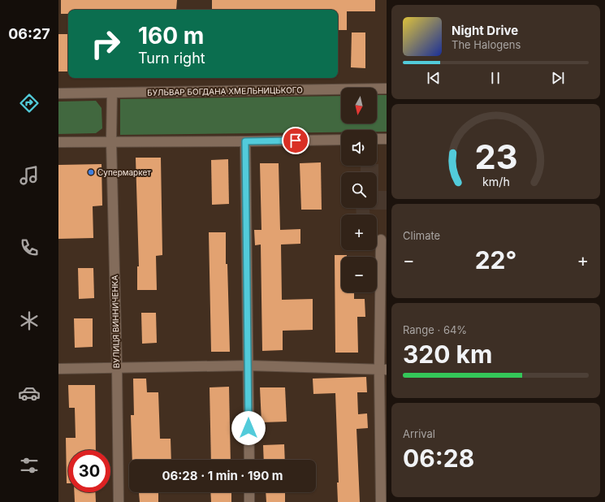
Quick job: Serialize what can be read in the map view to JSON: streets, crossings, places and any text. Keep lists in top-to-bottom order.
{
  "streets": {
    "street": ["БУЛЬВАР БОГДАНА ХМЕЛЬНИЦЬКОГО", "ВУЛИЦЯ ВИННИЧЕНКА"]
  },
  "places": ["Супермаркет"],
  "north": "bottom",
  "page": {
    "tabs": "06:27",
    "turn": ["160 m", "Turn right"],
    "song": ["Night Drive", "The Halogens"],
    "map_buttons": ["+", "−"],
    "tile": [
      "Climate",
      ["Range · 64%", "320 km"],
      ["Arrival", "06:28"]
    ],
    "heat": ["−", "22°", "+"],
    "limit": "30",
    "trip": "06:28 · 1 min · 190 m",
    "gauge": ["23", "km/h"]
  }
}
